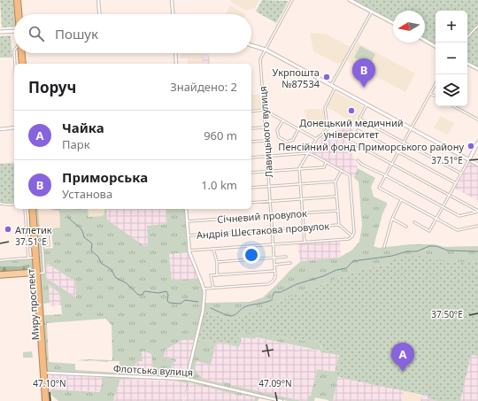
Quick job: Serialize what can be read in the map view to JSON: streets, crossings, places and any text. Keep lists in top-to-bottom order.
{
  "streets": {
    "highway": ["Миру проспект"],
    "street": [
      "Лавицького вулиця",
      "Січневий провулок",
      "Андрія Шестакова провулок",
      "Флотська вулиця"
    ]
  },
  "crossings": [
    ["Лавицького вулиця", "Січневий провулок"],
    ["Лавицького вулиця", "Андрія Шестакова провулок"],
    ["Миру проспект", "Флотська вулиця"]
  ],
  "places": [
    "Укрпошта №87534",
    "Донецький медичний університет",
    "Пенсійний фонд Приморського району",
    "Атлетик"
  ],
  "north": "left",
  "page": {
    "map_buttons": ["+", "−"],
    "search": "Пошук",
    "pins": ["B", "A"],
    "heading": ["Поруч", "Знайдено: 2"],
    "list": [
      {
        "mark": "A",
        "name": "Чайка",
        "note": "Парк",
        "value": "960 m"
      },
      {
        "mark": "B",
        "name": "Приморська",
        "note": "Установа",
        "value": "1.0 km"
      }
    ]
  },
  "coordinates": [
    "37.51°E",
    "37.50°E",
    "47.10°N",
    "47.09°N"
  ]
}
